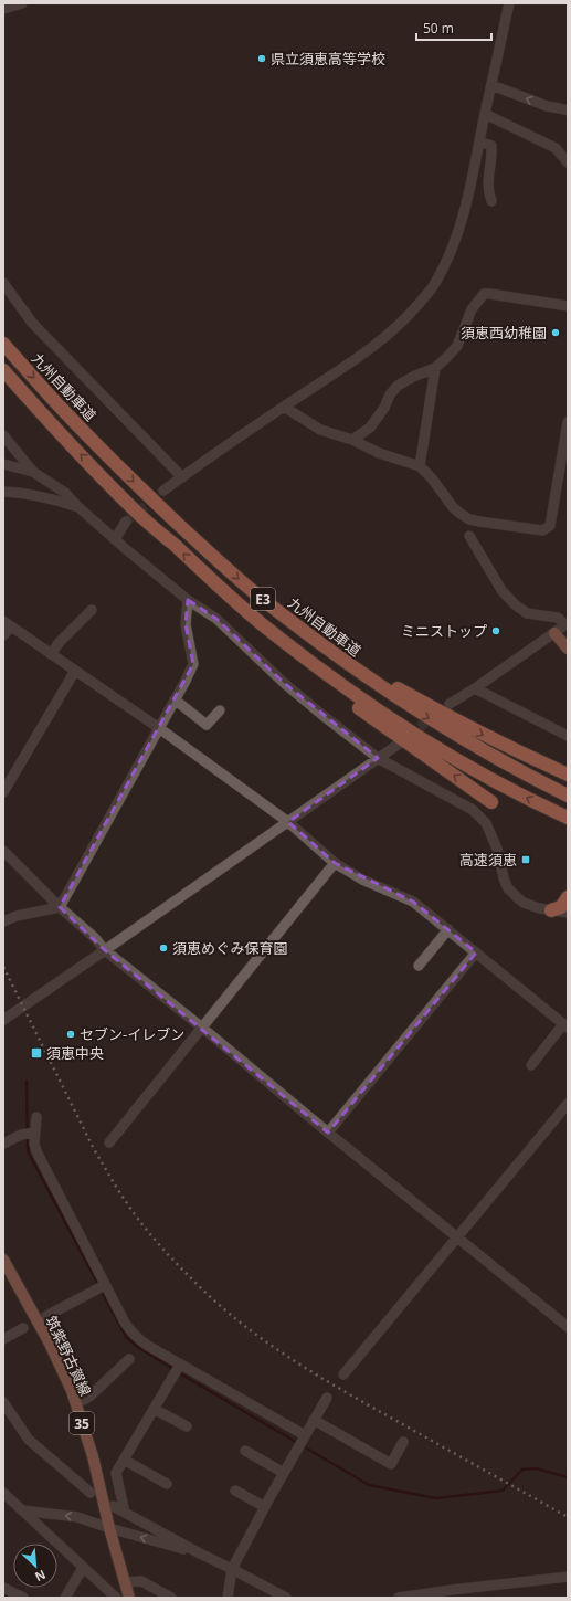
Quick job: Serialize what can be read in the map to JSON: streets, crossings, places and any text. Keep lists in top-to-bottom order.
{
  "streets": {
    "highway": ["九州自動車道", "E3"],
    "main road": ["筑紫野古賀線", "35"]
  },
  "places": {
    "other": [
      "県立須恵高等学校",
      "須恵西幼稚園",
      "ミニストップ",
      "須恵めぐみ保育園",
      "セブン-イレブン"
    ],
    "transit": ["高速須恵", "須恵中央"]
  },
  "scale_bar": "50 m",
  "north": "bottom right"
}
